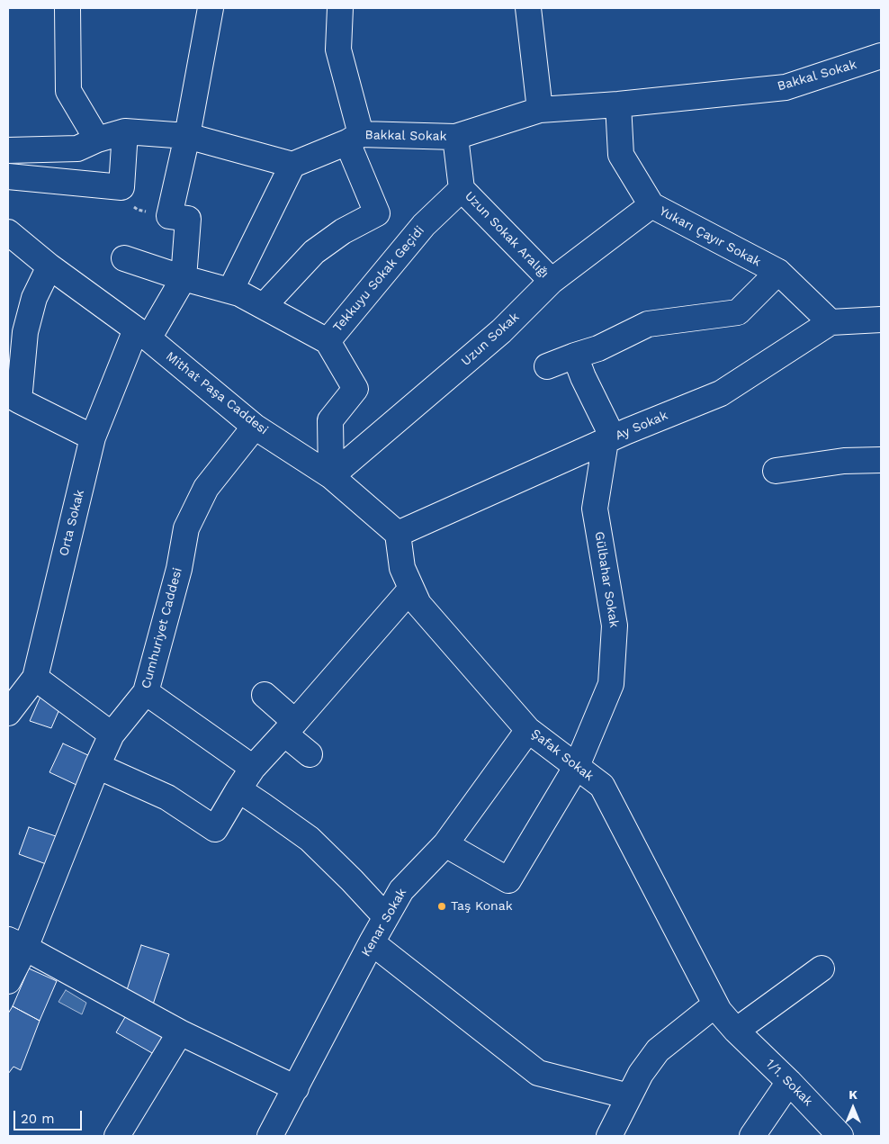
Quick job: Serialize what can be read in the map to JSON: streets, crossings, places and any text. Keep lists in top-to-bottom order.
{
  "streets": {
    "street": [
      "Bakkal Sokak",
      "Uzun Sokak Aralığı",
      "Yukarı Çayır Sokak",
      "Tekkuyu Sokak Geçidi",
      "Uzun Sokak",
      "Mithat Paşa Caddesi",
      "Ay Sokak",
      "Orta Sokak",
      "Gülbahar Sokak",
      "Cumhuriyet Caddesi",
      "Şafak Sokak",
      "Kenar Sokak",
      "1/1. Sokak"
    ]
  },
  "crossings": [
    ["Bakkal Sokak", "Uzun Sokak Aralığı"],
    ["Bakkal Sokak", "Yukarı Çayır Sokak"],
    ["Uzun Sokak Aralığı", "Tekkuyu Sokak Geçidi"],
    ["Uzun Sokak Aralığı", "Uzun Sokak"],
    ["Yukarı Çayır Sokak", "Uzun Sokak"],
    ["Yukarı Çayır Sokak", "Ay Sokak"],
    ["Tekkuyu Sokak Geçidi", "Uzun Sokak"],
    ["Tekkuyu Sokak Geçidi", "Mithat Paşa Caddesi"],
    ["Uzun Sokak", "Mithat Paşa Caddesi"],
    ["Mithat Paşa Caddesi", "Ay Sokak"],
    ["Mithat Paşa Caddesi", "Orta Sokak"],
    ["Mithat Paşa Caddesi", "Cumhuriyet Caddesi"],
    ["Ay Sokak", "Gülbahar Sokak"],
    ["Gülbahar Sokak", "Şafak Sokak"],
    ["Gülbahar Sokak", "Kenar Sokak"],
    ["Şafak Sokak", "Kenar Sokak"],
    ["Şafak Sokak", "1/1. Sokak"]
  ],
  "places": ["Taş Konak"],
  "scale_bar": "20 m",
  "north": "top"
}
